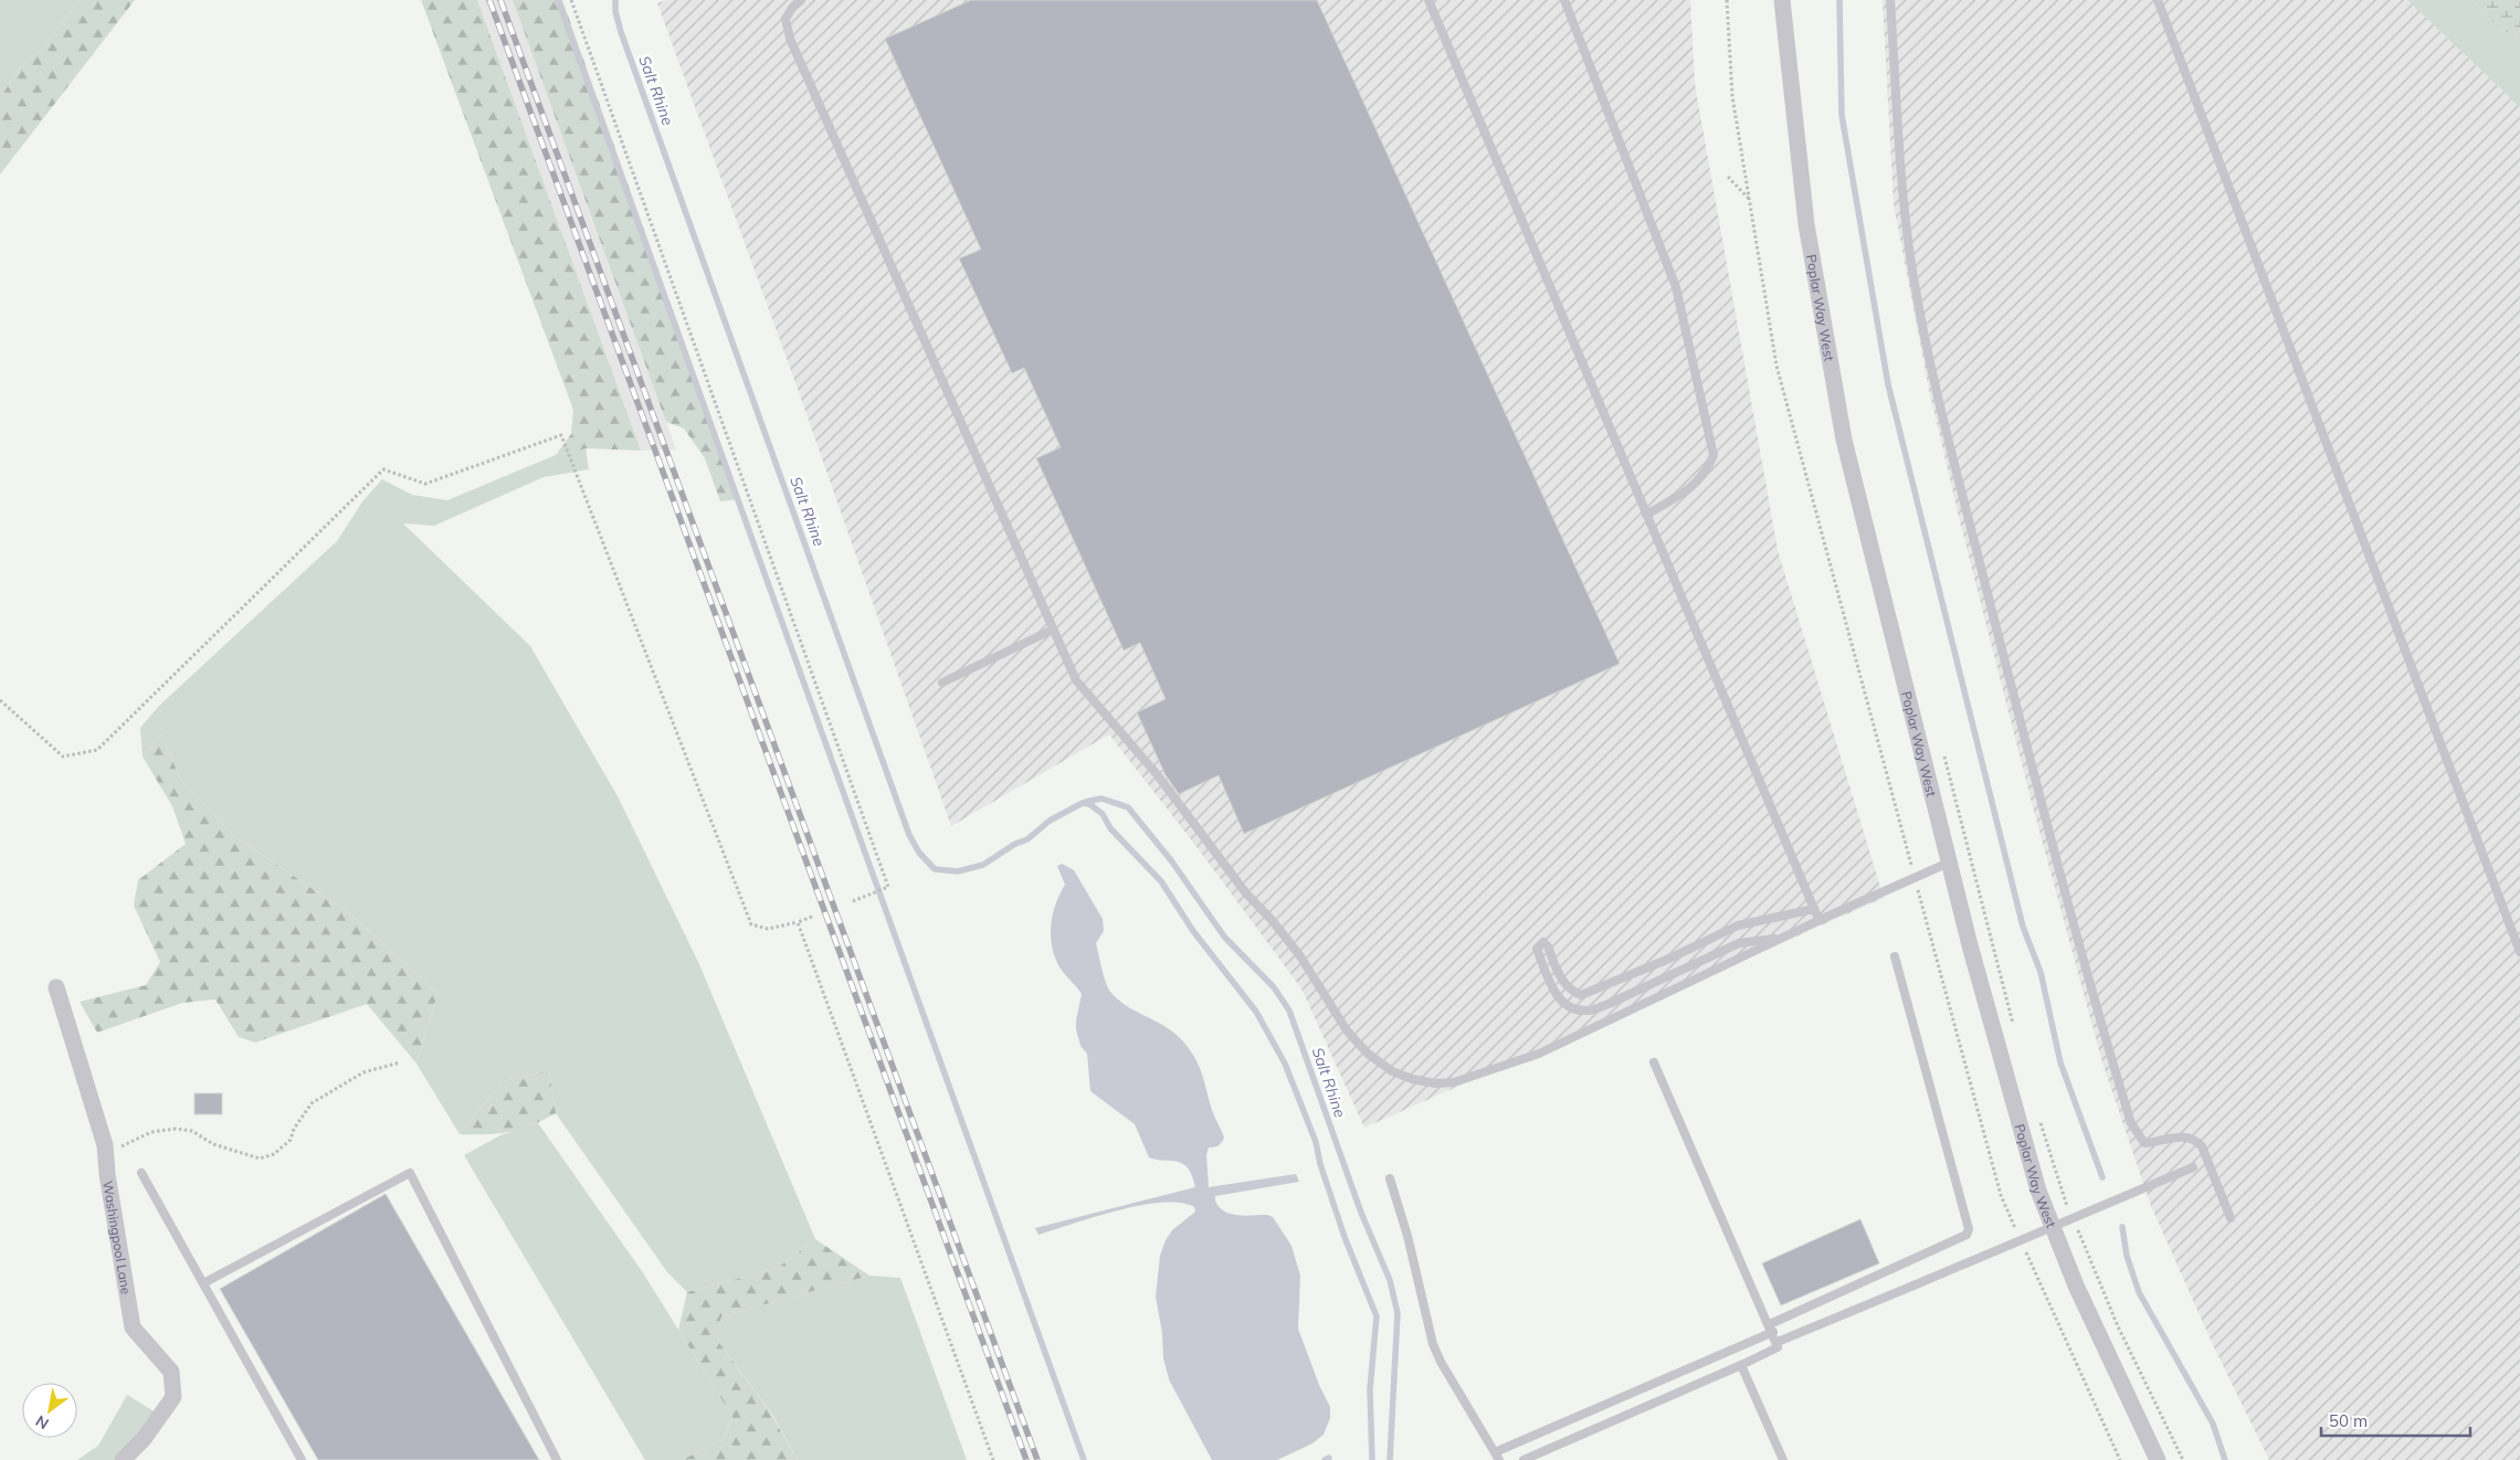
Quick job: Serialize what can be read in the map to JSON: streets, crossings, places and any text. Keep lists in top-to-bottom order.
{
  "streets": {
    "street": ["Poplar Way West", "Washingpool Lane"]
  },
  "water": ["Salt Rhine"],
  "scale_bar": "50 m",
  "north": "bottom left"
}
